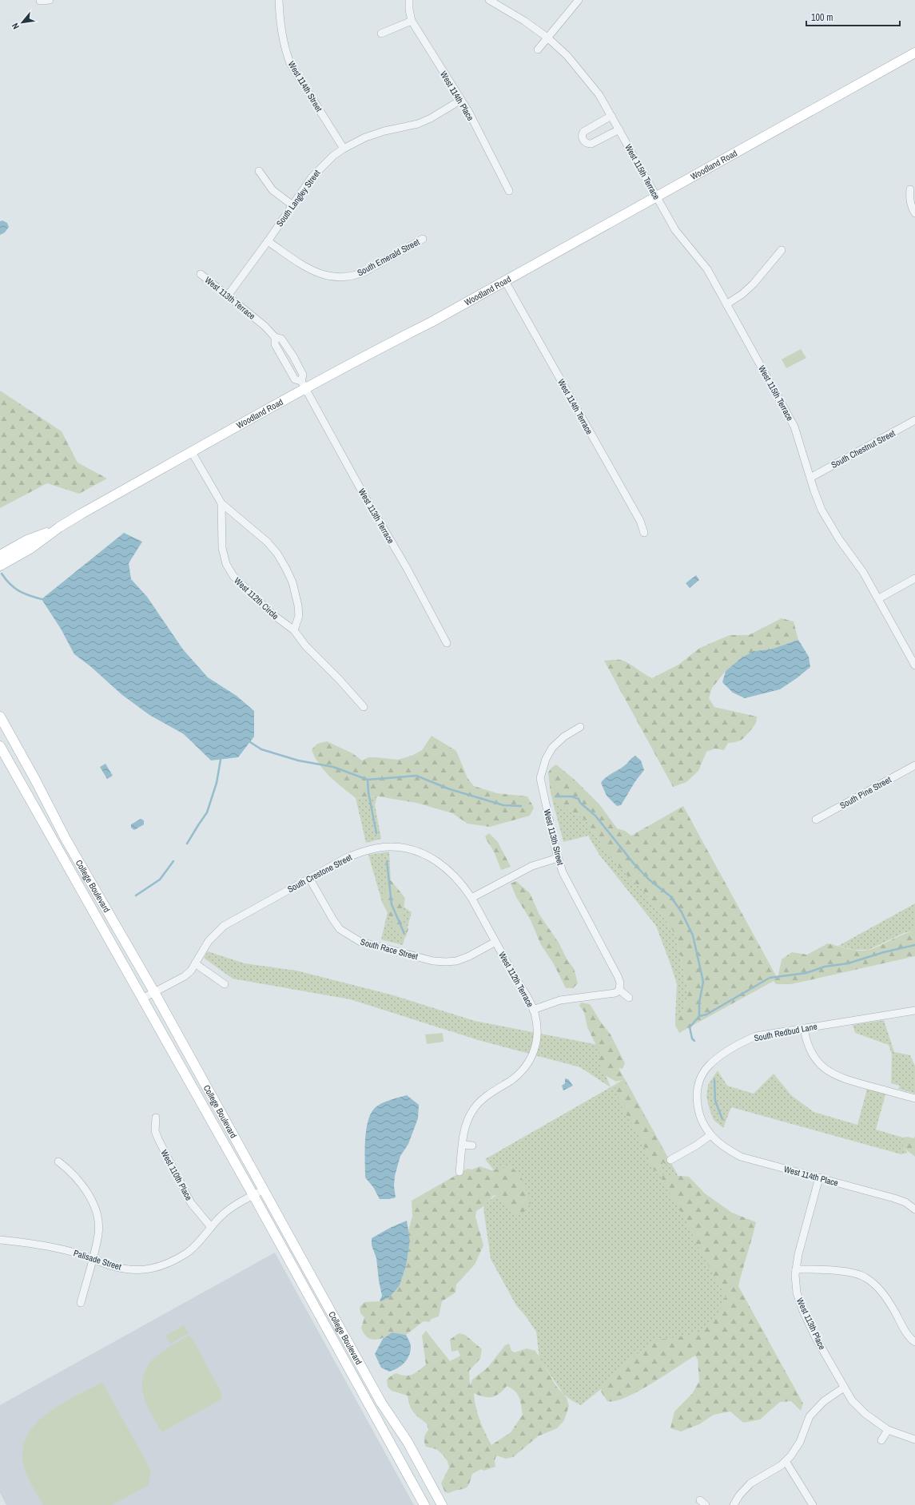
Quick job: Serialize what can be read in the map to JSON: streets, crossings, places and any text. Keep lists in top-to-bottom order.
{
  "streets": {
    "main road": ["Woodland Road", "College Boulevard"],
    "street": [
      "West 114th Street",
      "West 114th Place",
      "West 115th Terrace",
      "South Langley Street",
      "South Emerald Street",
      "West 113th Terrace",
      "West 114th Terrace",
      "South Chestnut Street",
      "West 112th Circle",
      "South Pine Street",
      "West 113th Street",
      "South Crestone Street",
      "South Race Street",
      "West 112th Terrace",
      "South Redbud Lane",
      "West 110th Place",
      "Palisade Street",
      "West 113th Place"
    ]
  },
  "crossings": [
    ["West 114th Street", "South Langley Street"],
    ["West 114th Place", "South Langley Street"],
    ["West 114th Place", "South Redbud Lane"],
    ["West 114th Place", "West 113th Place"],
    ["Woodland Road", "West 115th Terrace"],
    ["Woodland Road", "West 113th Terrace"],
    ["Woodland Road", "West 114th Terrace"],
    ["Woodland Road", "West 112th Circle"],
    ["West 115th Terrace", "South Chestnut Street"],
    ["South Langley Street", "South Emerald Street"],
    ["South Langley Street", "West 113th Terrace"],
    ["South Crestone Street", "College Boulevard"],
    ["South Crestone Street", "South Race Street"],
    ["South Crestone Street", "West 112th Terrace"],
    ["College Boulevard", "Palisade Street"],
    ["South Race Street", "West 112th Terrace"],
    ["West 110th Place", "Palisade Street"]
  ],
  "scale_bar": "100 m",
  "north": "bottom left"
}
